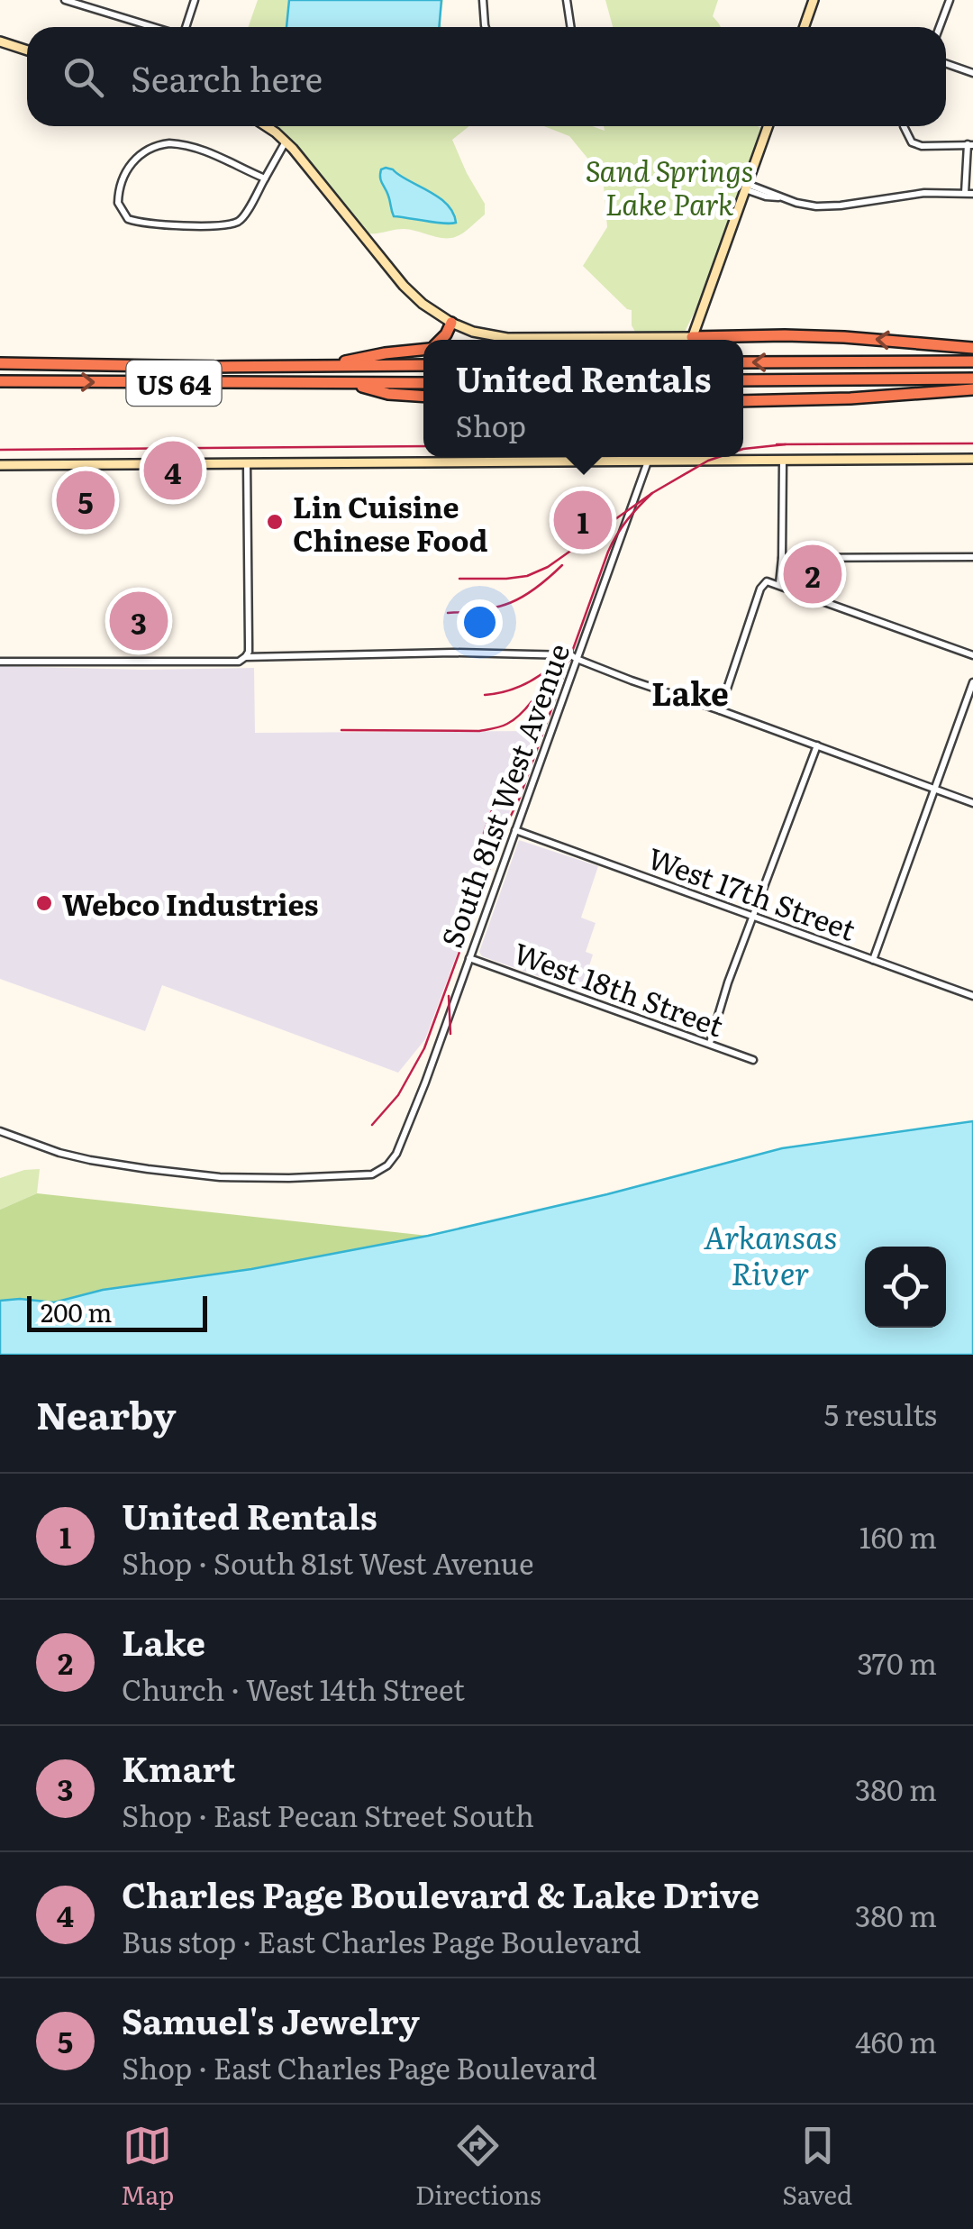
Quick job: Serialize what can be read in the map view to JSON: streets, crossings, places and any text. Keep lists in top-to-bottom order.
{
  "streets": {
    "highway": ["US 64"],
    "main road": ["South 81st West Avenue"],
    "street": ["West 17th Street", "West 18th Street"]
  },
  "crossings": [
    ["South 81st West Avenue", "West 17th Street"],
    ["South 81st West Avenue", "West 18th Street"]
  ],
  "districts": ["Lake"],
  "water": ["Arkansas River"],
  "parks": ["Sand Springs Lake Park"],
  "places": ["Lin Cuisine Chinese Food", "Webco Industries"],
  "scale_bar": "200 m",
  "page": {
    "search": "Search here",
    "popup": ["United Rentals", "Shop"],
    "pins": [
      "4",
      "5",
      "1",
      "2",
      "3"
    ],
    "scale": "200 m",
    "heading": ["Nearby", "5 results"],
    "list": [
      {
        "mark": "1",
        "name": "United Rentals",
        "note": "Shop · South 81st West Avenue",
        "value": "160 m"
      },
      {
        "mark": "2",
        "name": "Lake",
        "note": "Church · West 14th Street",
        "value": "370 m"
      },
      {
        "mark": "3",
        "name": "Kmart",
        "note": "Shop · East Pecan Street South",
        "value": "380 m"
      },
      {
        "mark": "4",
        "name": "Charles Page Boulevard & Lake Drive",
        "note": "Bus stop · East Charles Page Boulevard",
        "value": "380 m"
      },
      {
        "mark": "5",
        "name": "Samuel's Jewelry",
        "note": "Shop · East Charles Page Boulevard",
        "value": "460 m"
      }
    ],
    "nav": ["Map", "Directions", "Saved"]
  }
}
